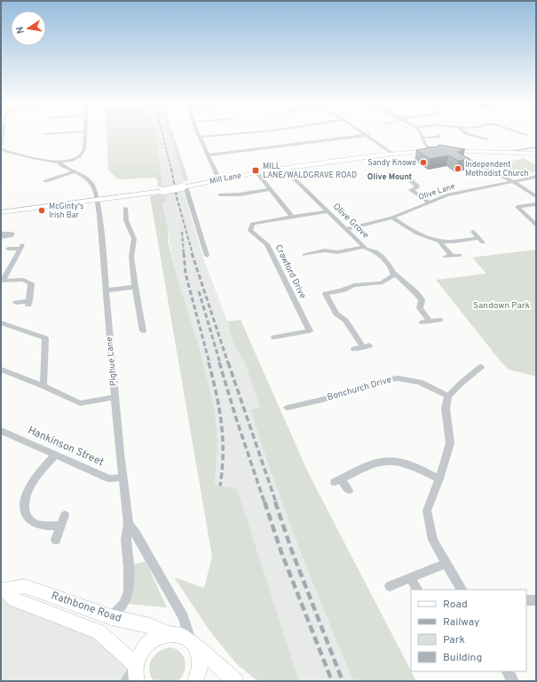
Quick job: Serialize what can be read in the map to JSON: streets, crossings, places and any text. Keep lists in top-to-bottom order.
{
  "streets": {
    "street": [
      "Mill Lane",
      "Olive Lane",
      "Olive Grove",
      "Crawford Drive",
      "Pighue Lane",
      "Bonchurch Drive",
      "Hankinson Street",
      "Rathbone Road"
    ]
  },
  "crossings": [
    ["Mill Lane", "Pighue Lane"],
    ["Olive Lane", "Olive Grove"],
    ["Olive Grove", "Crawford Drive"],
    ["Pighue Lane", "Hankinson Street"],
    ["Pighue Lane", "Rathbone Road"]
  ],
  "districts": ["Olive Mount"],
  "parks": ["Sandown Park"],
  "places": {
    "other": ["Sandy Knowe", "Independent Methodist Church", "McGinty's Irish Bar"],
    "transit": ["MILL LANE/WALDGRAVE ROAD"]
  },
  "legend": [
    "Road",
    "Railway",
    "Park",
    "Building"
  ],
  "north": "left"
}
